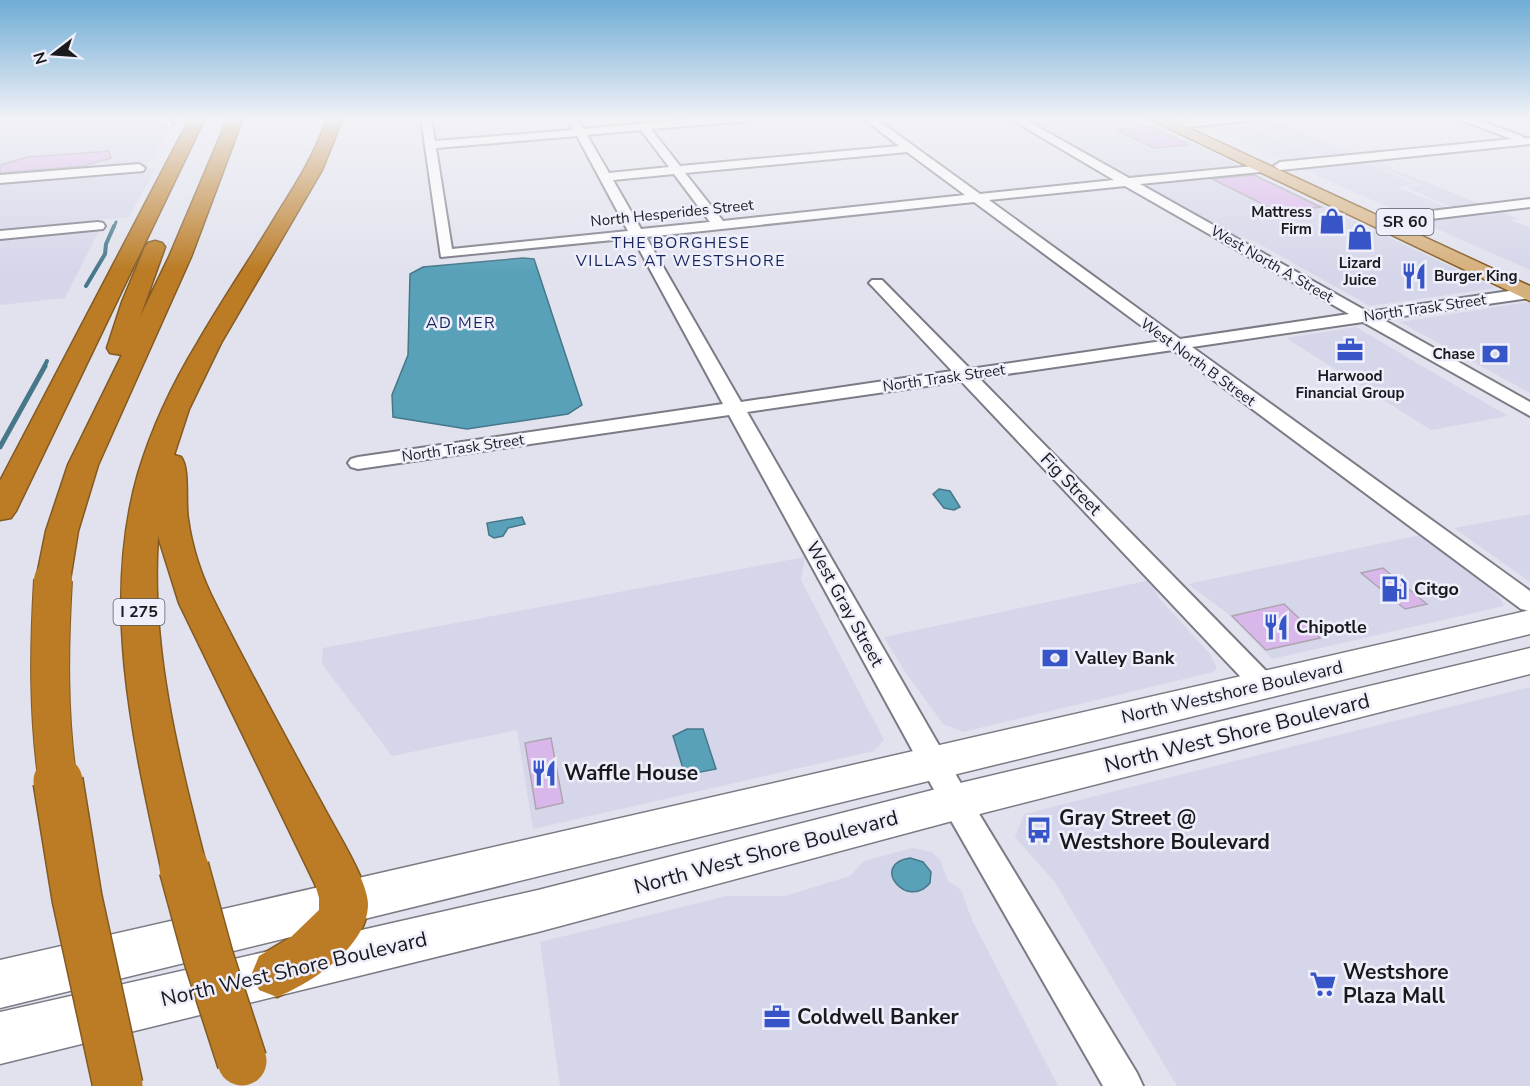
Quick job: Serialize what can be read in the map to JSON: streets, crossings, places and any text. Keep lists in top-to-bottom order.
{
  "streets": {
    "highway": ["I 275"],
    "main road": ["SR 60", "North Westshore Boulevard", "North West Shore Boulevard"],
    "street": [
      "North Hesperides Street",
      "West North A Street",
      "North Trask Street",
      "West North B Street",
      "Fig Street",
      "West Gray Street"
    ]
  },
  "crossings": [
    ["North Hesperides Street", "West North A Street"],
    ["North Hesperides Street", "West North B Street"],
    ["North Hesperides Street", "West Gray Street"],
    ["SR 60", "North Trask Street"],
    ["West North A Street", "North Trask Street"],
    ["North Trask Street", "West North B Street"],
    ["North Trask Street", "Fig Street"],
    ["North Trask Street", "West Gray Street"],
    ["Fig Street", "North Westshore Boulevard"],
    ["West Gray Street", "North Westshore Boulevard"],
    ["West Gray Street", "North West Shore Boulevard"],
    ["North Westshore Boulevard", "North West Shore Boulevard"]
  ],
  "districts": ["THE BORGHESE VILLAS AT WESTSHORE", "AD MER"],
  "places": {
    "shop": ["Mattress Firm", "Lizard Juice"],
    "restaurant": ["Burger King", "Chipotle", "Waffle House"],
    "office": ["Harwood Financial Group", "Coldwell Banker"],
    "bank": ["Chase", "Valley Bank"],
    "fuel station": ["Citgo"],
    "bus stop": ["Gray Street @ Westshore Boulevard"],
    "supermarket": ["Westshore Plaza Mall"]
  },
  "north": "left"
}
